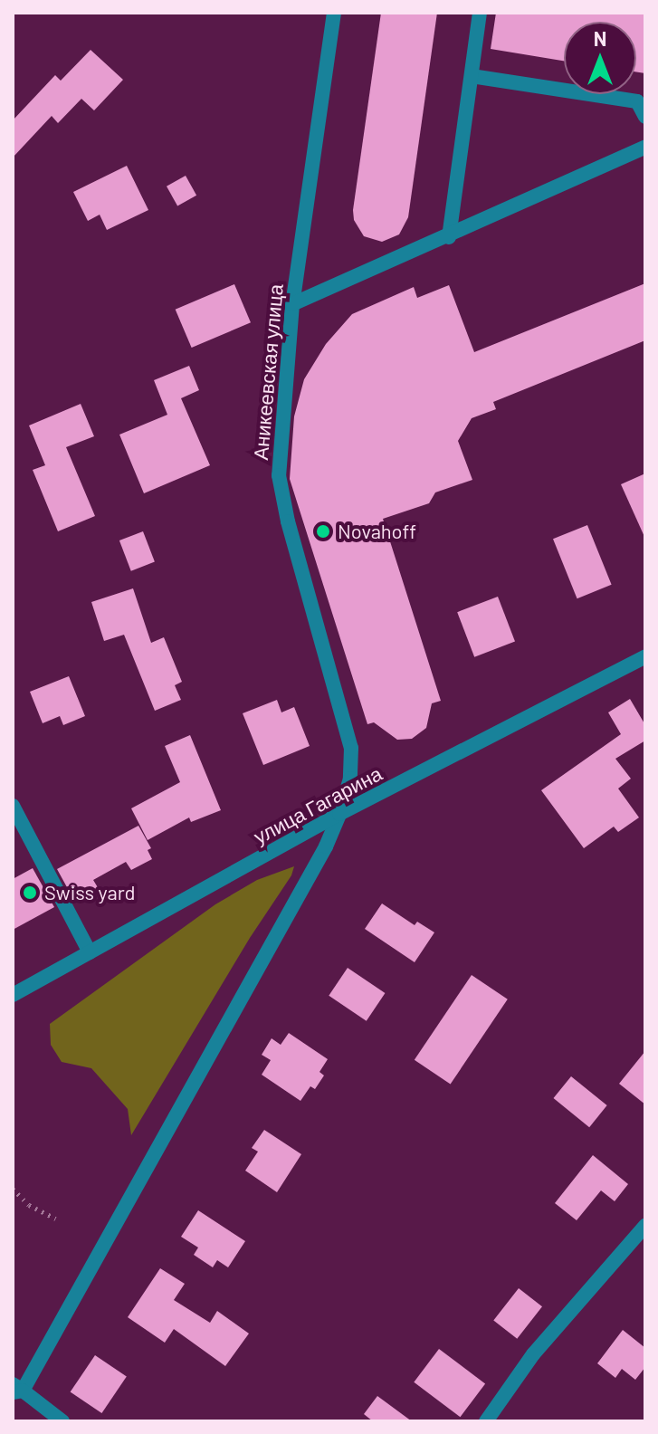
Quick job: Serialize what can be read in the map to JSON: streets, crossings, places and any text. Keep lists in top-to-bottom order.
{
  "streets": {
    "street": ["Аникеевская улица", "улица Гагарина"]
  },
  "crossings": [
    ["Аникеевская улица", "улица Гагарина"]
  ],
  "places": ["Novahoff", "Swiss yard"],
  "north": "top"
}
